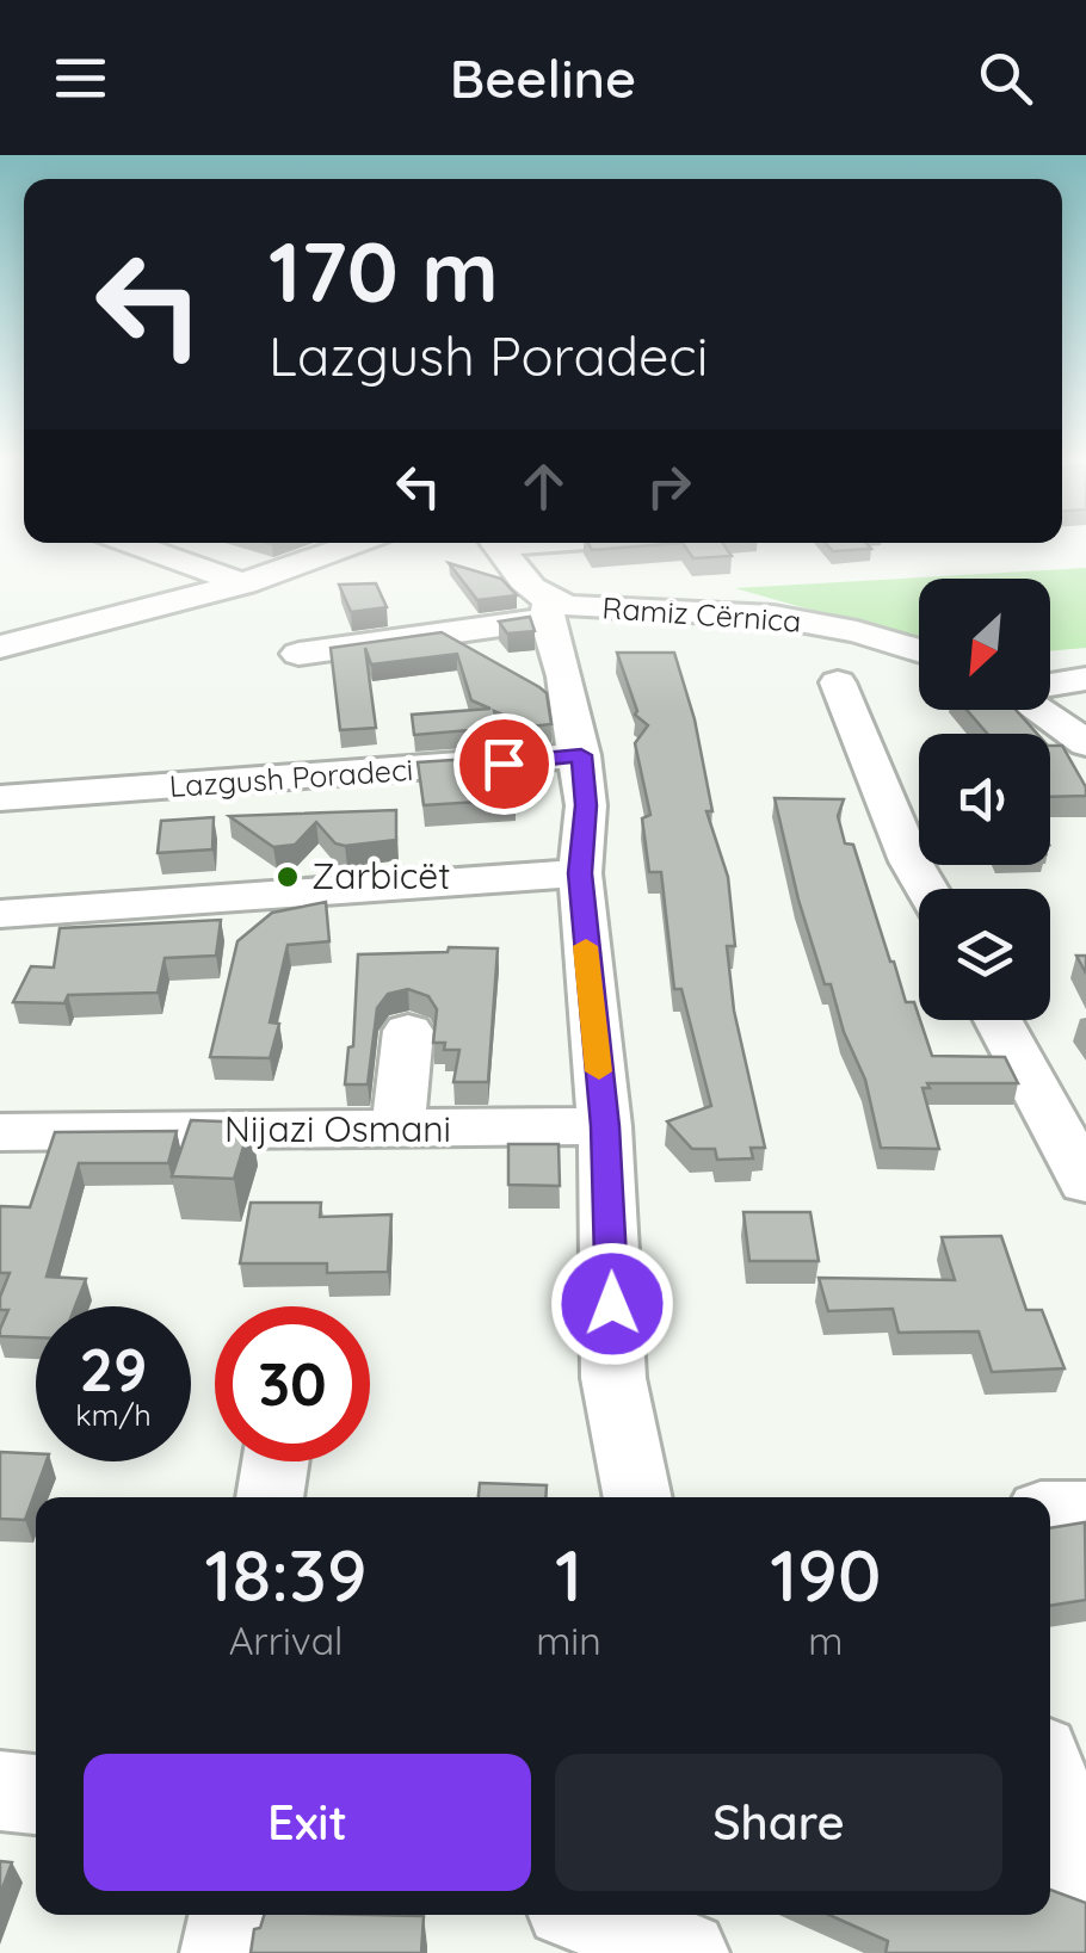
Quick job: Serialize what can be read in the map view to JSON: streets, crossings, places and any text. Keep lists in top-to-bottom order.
{
  "streets": {
    "street": ["Ramiz Cërnica", "Lazgush Poradeci", "Nijazi Osmani"]
  },
  "places": ["Zarbicët"],
  "north": "bottom left",
  "page": {
    "header": "Beeline",
    "turn": ["170 m", "Lazgush Poradeci"],
    "speed": "29 km/h",
    "limit": "30",
    "eta": [
      "18:39",
      "Arrival",
      "1",
      "min",
      "190",
      "m"
    ],
    "buttons": ["Exit", "Share"]
  }
}
